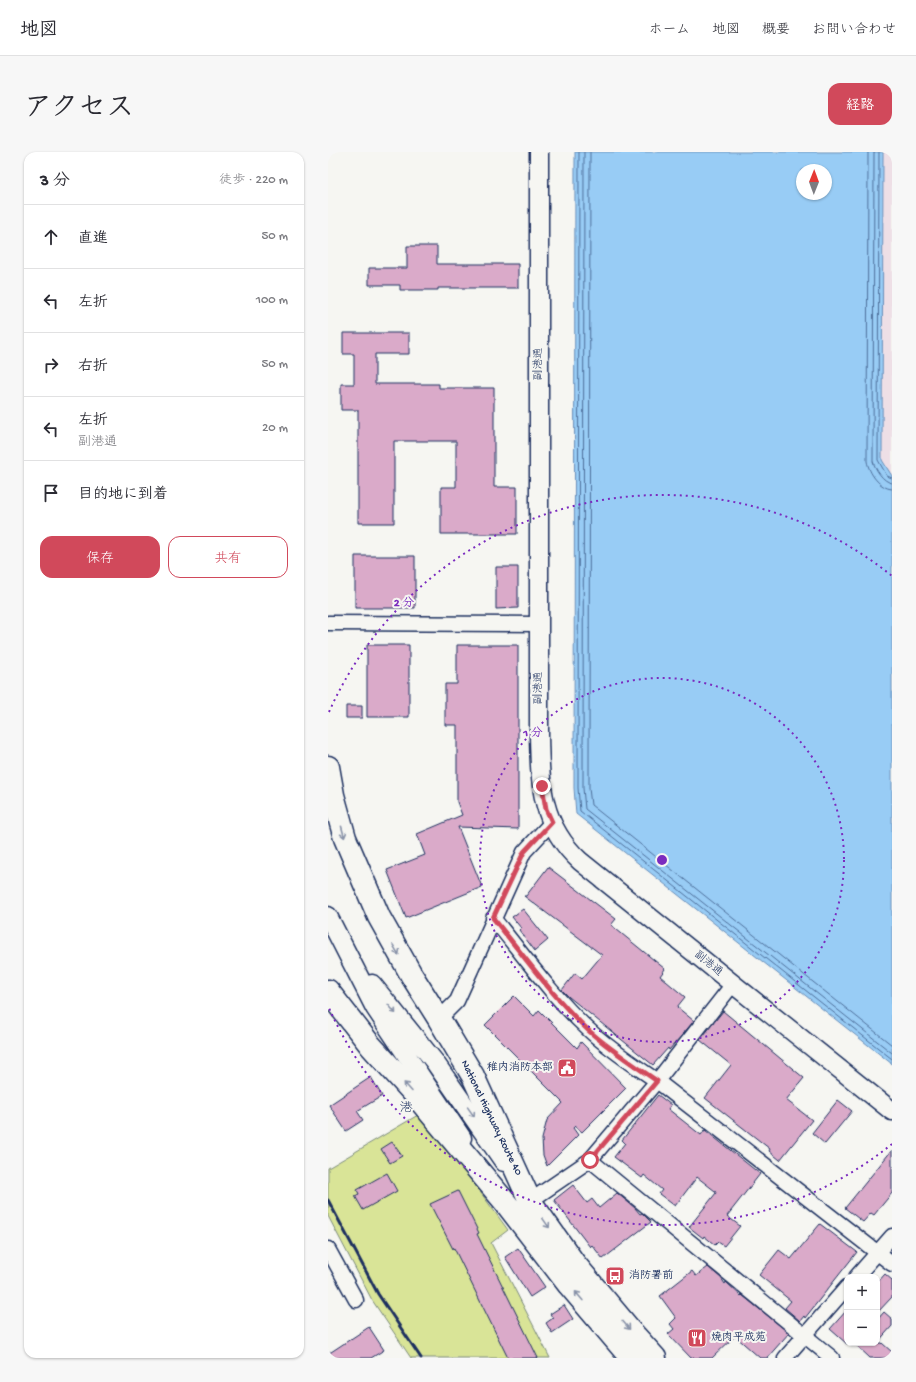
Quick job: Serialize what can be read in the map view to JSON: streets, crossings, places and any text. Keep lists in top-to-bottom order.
{
  "streets": {
    "highway": ["National Highway Route 40"],
    "street": ["副港通"]
  },
  "districts": ["港"],
  "places": {
    "public building": ["稚内消防本部"],
    "bus stop": ["消防署前"],
    "restaurant": ["焼肉平成苑"]
  },
  "north": "top",
  "page": {
    "header": "地図",
    "nav": [
      "ホーム",
      "地図",
      "概要",
      "お問い合わせ"
    ],
    "title": "アクセス",
    "buttons": [
      "経路",
      ["保存", "共有"]
    ],
    "heading": ["3 分", "徒歩 · 220 m"],
    "list": [
      ["直進", "50 m"],
      ["左折", "100 m"],
      ["右折", "50 m"],
      ["左折", "副港通", "20 m"],
      "目的地に到着"
    ],
    "map_buttons": ["+", "−"]
  },
  "rings": ["2 分", "1 分"]
}
